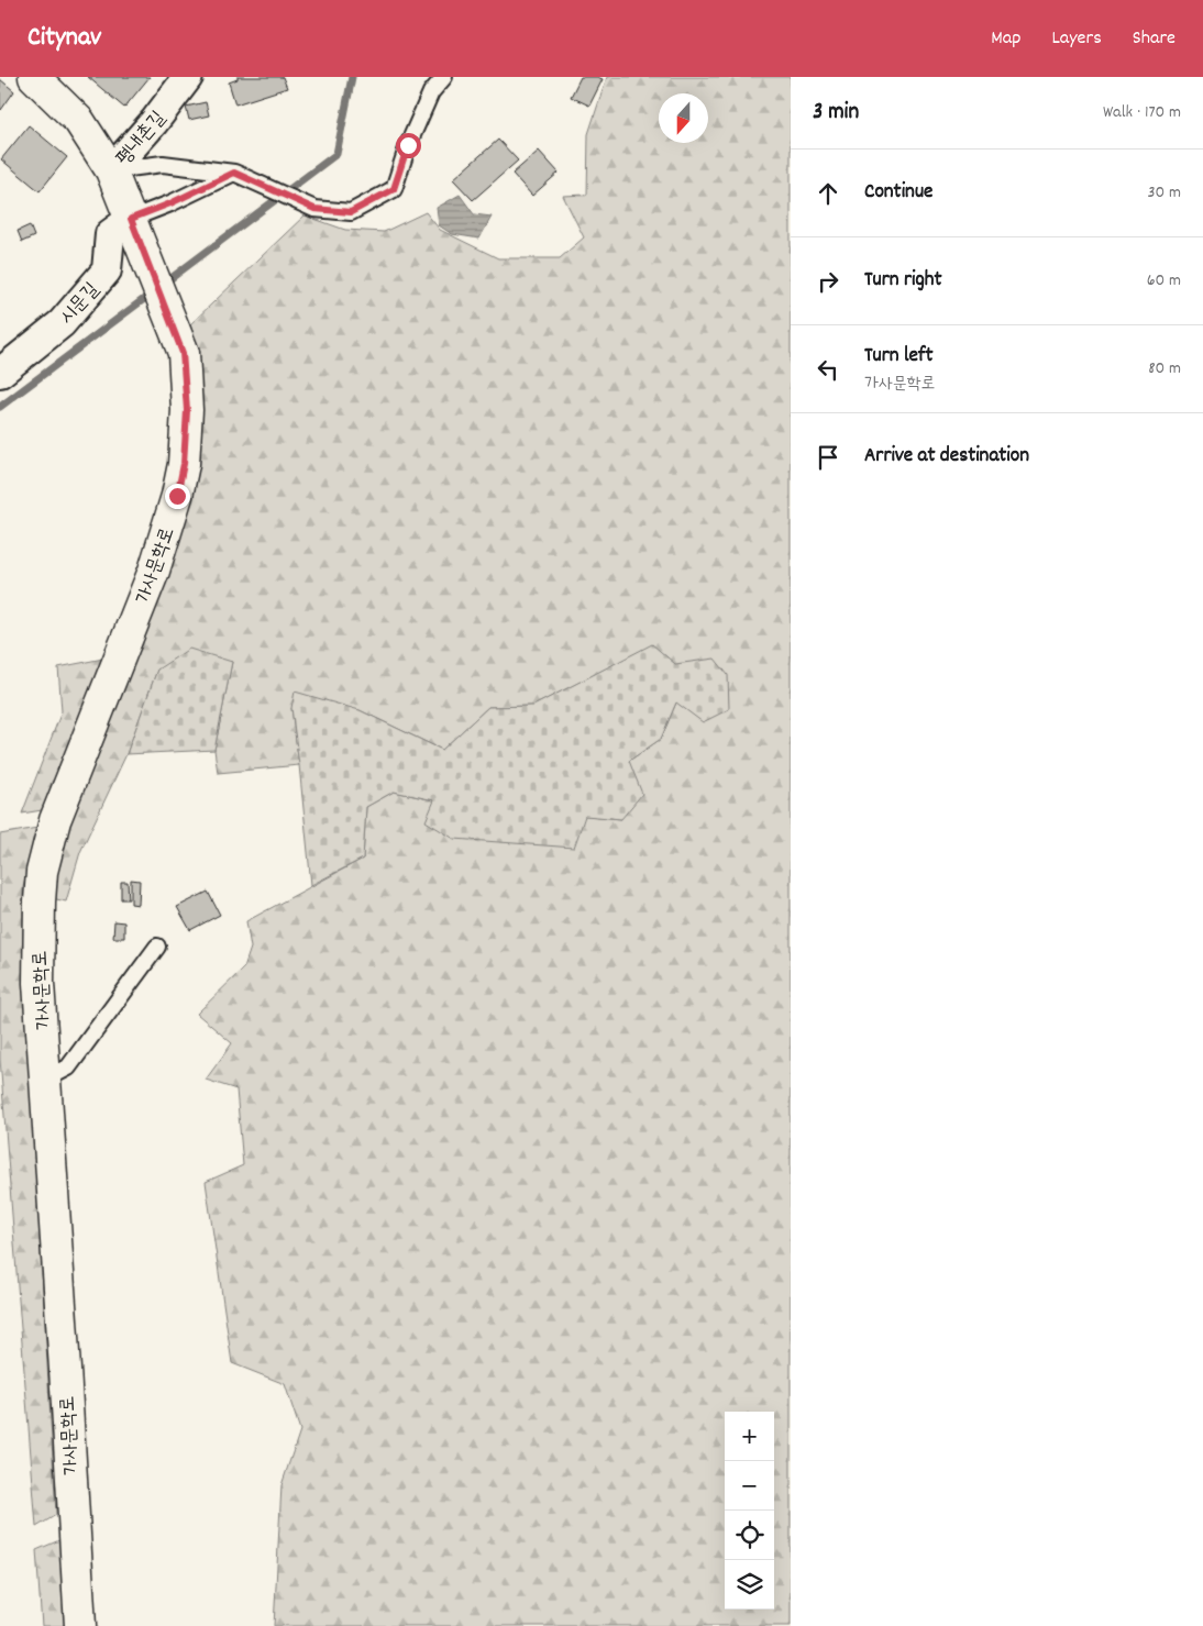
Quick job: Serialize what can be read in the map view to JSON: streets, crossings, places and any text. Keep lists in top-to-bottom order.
{
  "streets": {
    "main road": ["가사문학로"],
    "street": ["평내촌길", "시문길"]
  },
  "crossings": [
    ["평내촌길", "가사문학로"],
    ["시문길", "가사문학로"]
  ],
  "north": "bottom",
  "page": {
    "header": "Citynav",
    "nav": ["Map", "Layers", "Share"],
    "heading": ["3 min", "Walk · 170 m"],
    "list": [
      ["Continue", "30 m"],
      ["Turn right", "60 m"],
      ["Turn left", "가사문학로", "80 m"],
      "Arrive at destination"
    ],
    "map_buttons": ["+", "−"]
  }
}
